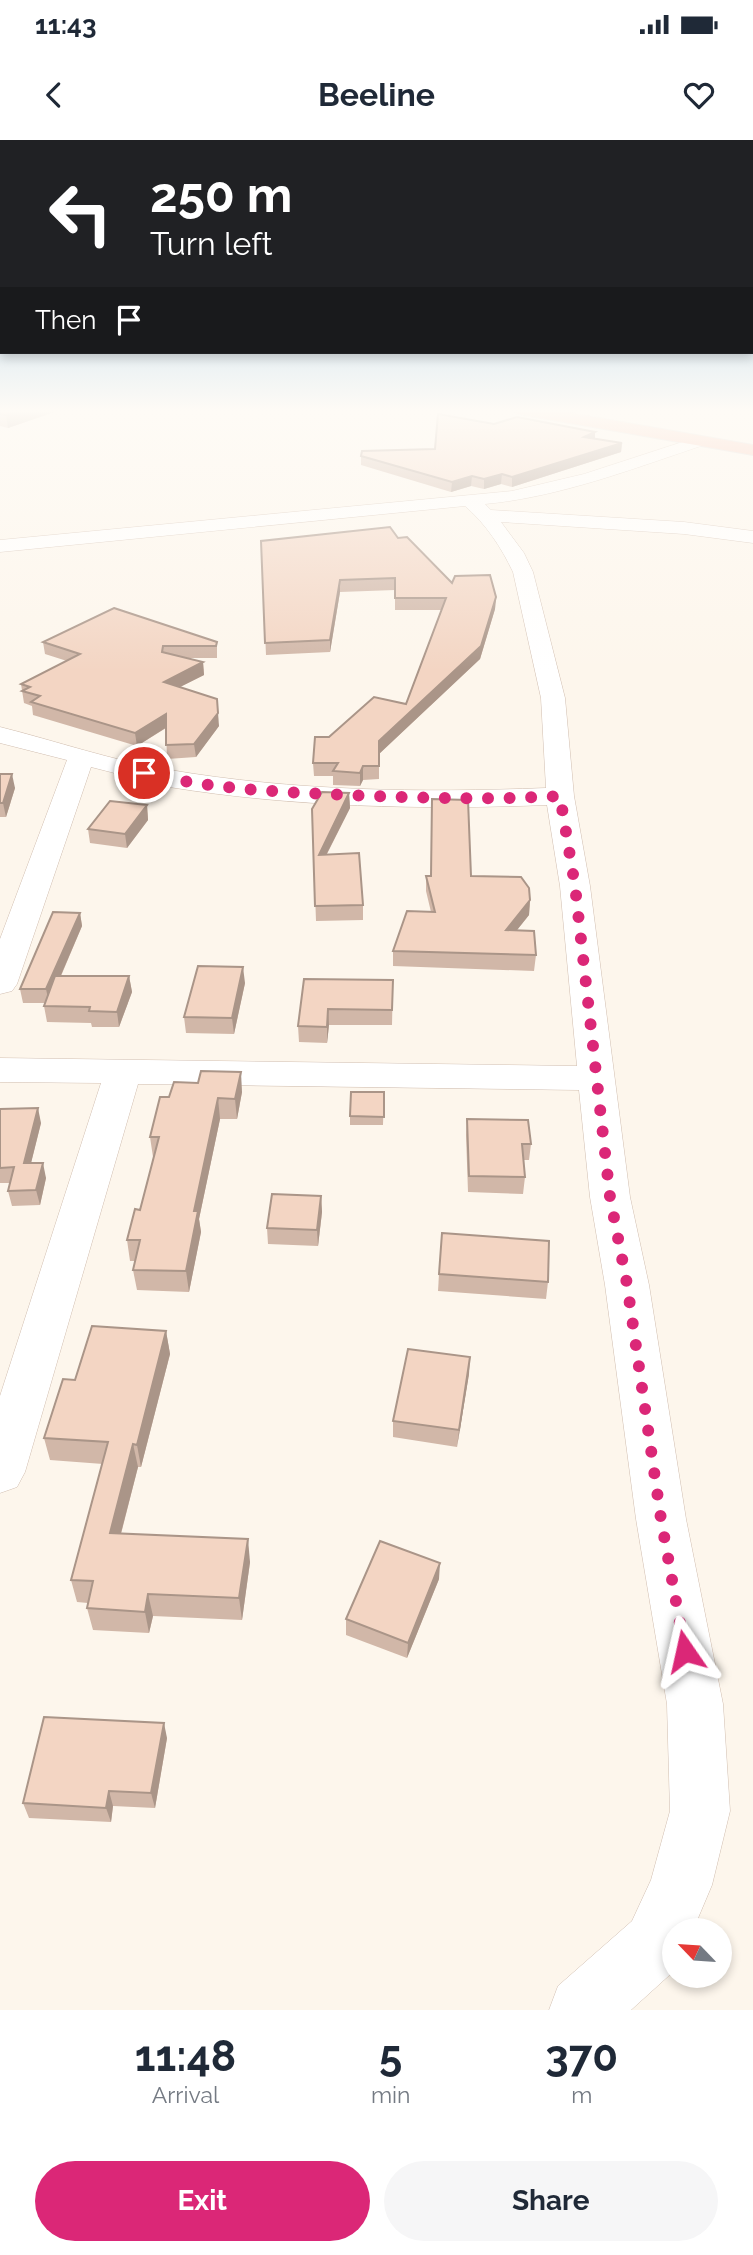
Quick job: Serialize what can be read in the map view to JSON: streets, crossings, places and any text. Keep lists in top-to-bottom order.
{
  "north": "top left",
  "page": {
    "status": "11:43",
    "header": "Beeline",
    "turn": ["250 m", "Turn left"],
    "then": "Then",
    "eta": [
      "11:48",
      "Arrival",
      "5",
      "min",
      "370",
      "m"
    ],
    "buttons": ["Exit", "Share"]
  }
}
